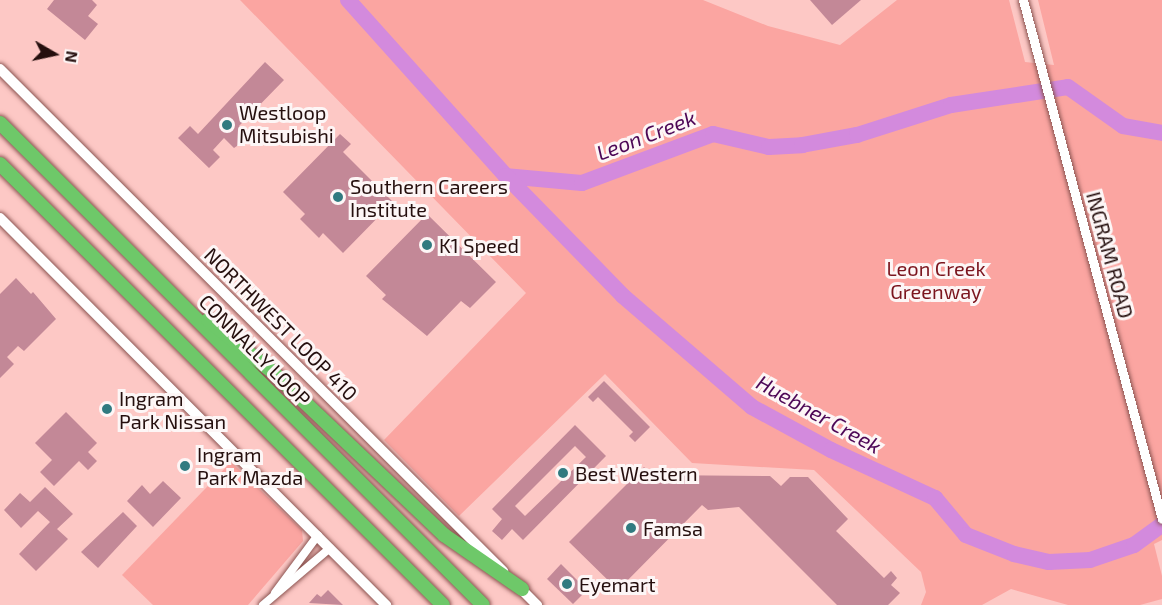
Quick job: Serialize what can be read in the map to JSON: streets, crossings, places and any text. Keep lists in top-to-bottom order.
{
  "streets": {
    "highway": ["CONNALLY LOOP"],
    "main road": ["NORTHWEST LOOP 410"],
    "street": ["INGRAM ROAD"]
  },
  "water": ["Leon Creek", "Huebner Creek"],
  "parks": ["Leon Creek Greenway"],
  "places": [
    "Westloop Mitsubishi",
    "Southern Careers Institute",
    "K1 Speed",
    "Ingram Park Nissan",
    "Ingram Park Mazda",
    "Best Western",
    "Famsa",
    "Eyemart"
  ],
  "north": "right"
}
